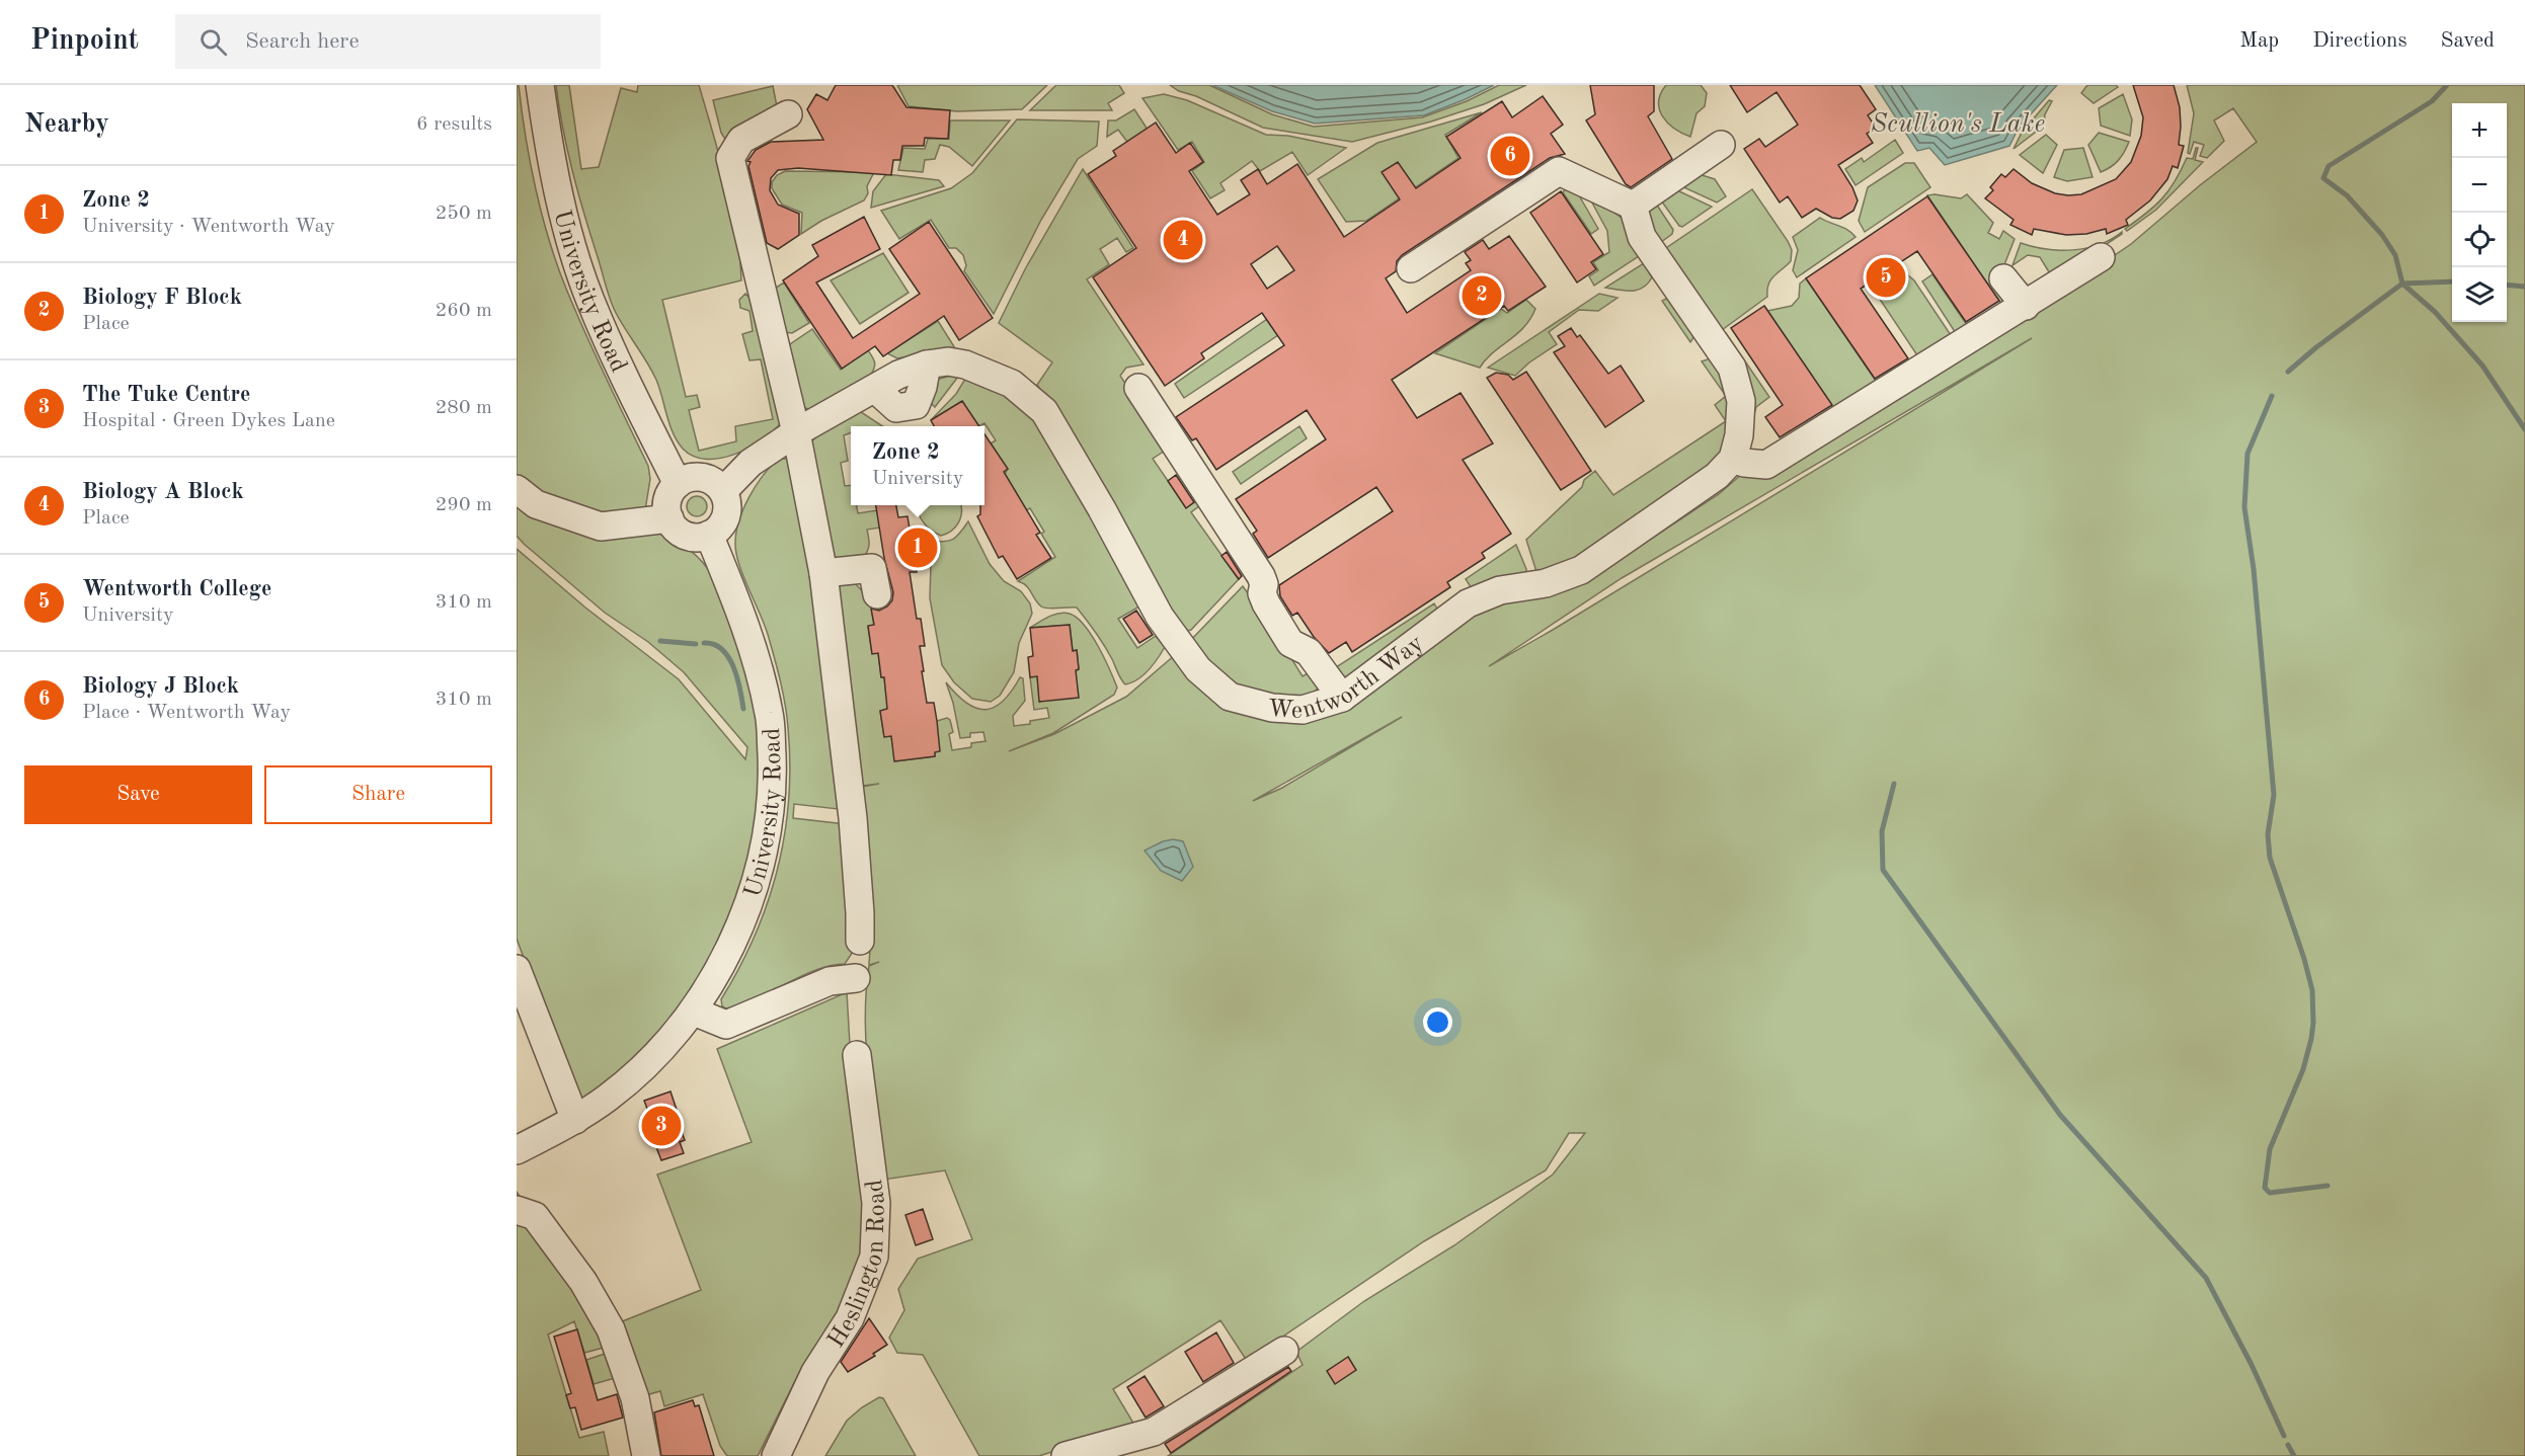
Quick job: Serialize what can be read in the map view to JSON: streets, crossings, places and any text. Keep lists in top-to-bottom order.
{
  "streets": {
    "street": ["University Road", "Wentworth Way", "Heslington Road"]
  },
  "crossings": [
    ["University Road", "Wentworth Way"]
  ],
  "water": ["Scullion's Lake"],
  "page": {
    "header": "Pinpoint",
    "search": "Search here",
    "nav": ["Map", "Directions", "Saved"],
    "heading": ["Nearby", "6 results"],
    "map_buttons": ["+", "−"],
    "pins": [
      "6",
      "4",
      "5",
      "2",
      "1",
      "3"
    ],
    "list": [
      {
        "mark": "1",
        "name": "Zone 2",
        "note": "University · Wentworth Way",
        "value": "250 m"
      },
      {
        "mark": "2",
        "name": "Biology F Block",
        "note": "Place",
        "value": "260 m"
      },
      {
        "mark": "3",
        "name": "The Tuke Centre",
        "note": "Hospital · Green Dykes Lane",
        "value": "280 m"
      },
      {
        "mark": "4",
        "name": "Biology A Block",
        "note": "Place",
        "value": "290 m"
      },
      {
        "mark": "5",
        "name": "Wentworth College",
        "note": "University",
        "value": "310 m"
      },
      {
        "mark": "6",
        "name": "Biology J Block",
        "note": "Place · Wentworth Way",
        "value": "310 m"
      }
    ],
    "popup": ["Zone 2", "University"],
    "buttons": ["Save", "Share"]
  }
}
